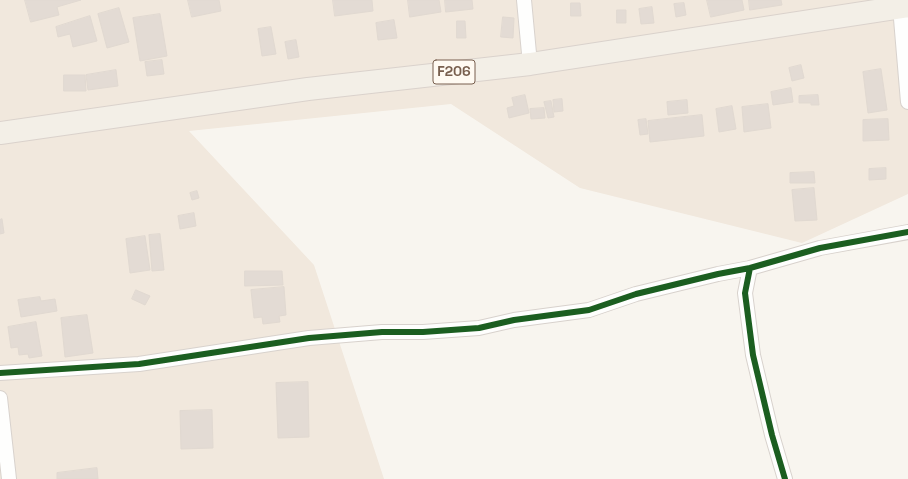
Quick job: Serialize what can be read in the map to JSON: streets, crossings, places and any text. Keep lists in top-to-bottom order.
{
  "streets": {
    "main road": ["F206"]
  }
}
